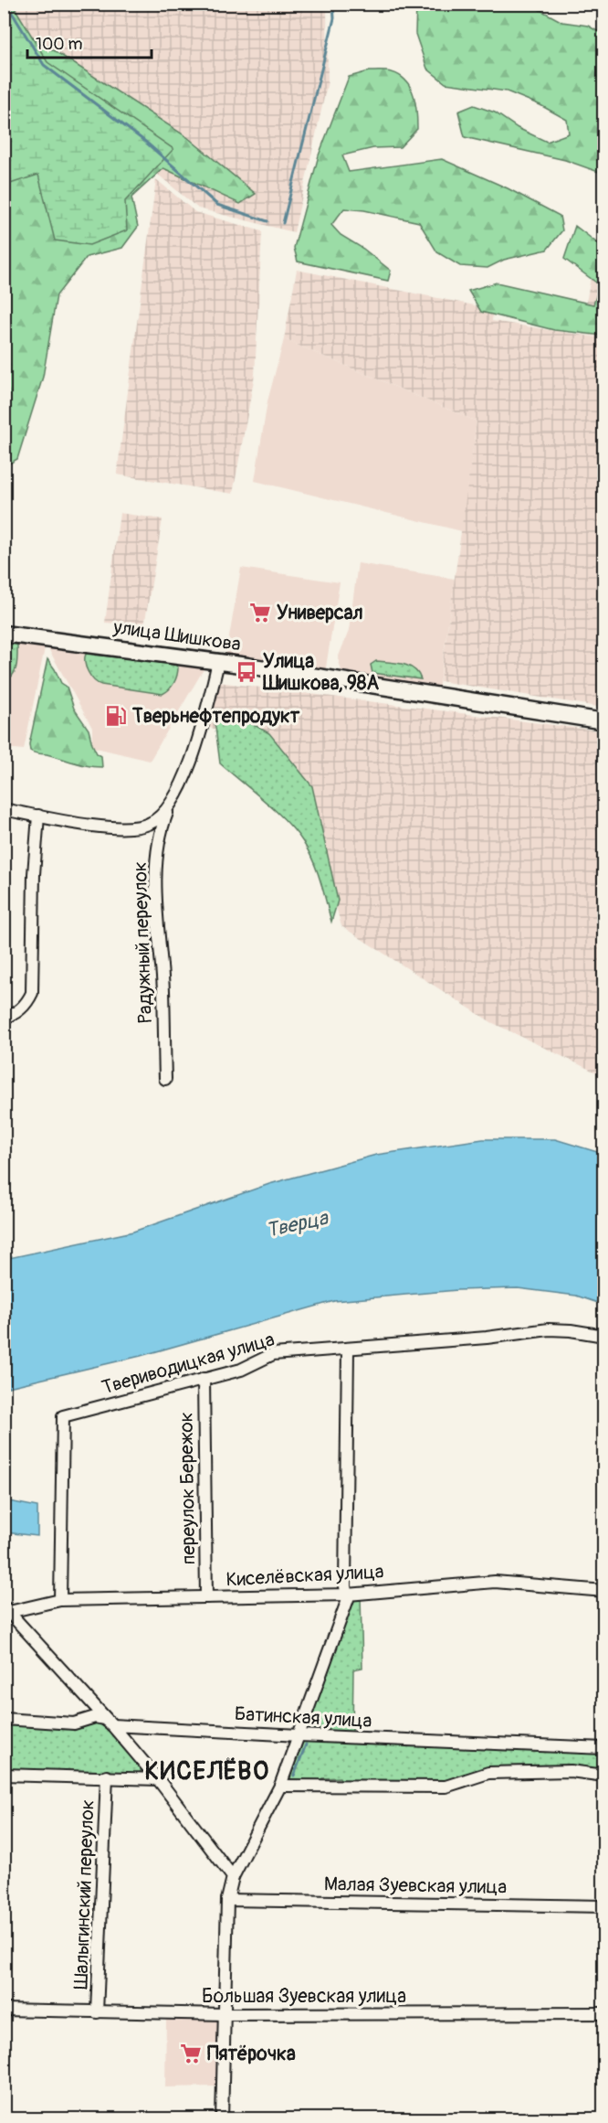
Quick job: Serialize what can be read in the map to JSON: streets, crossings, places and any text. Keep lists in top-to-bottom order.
{
  "streets": {
    "main road": ["улица Шишкова"],
    "street": [
      "Радужный переулок",
      "Твериводицкая улица",
      "переулок Бережок",
      "Киселёвская улица",
      "Батинская улица",
      "Малая Зуевская улица",
      "Шалыгинский переулок",
      "Большая Зуевская улица"
    ]
  },
  "crossings": [
    ["улица Шишкова", "Радужный переулок"],
    ["Твериводицкая улица", "переулок Бережок"],
    ["Твериводицкая улица", "Киселёвская улица"],
    ["переулок Бережок", "Киселёвская улица"],
    ["Шалыгинский переулок", "Большая Зуевская улица"]
  ],
  "districts": ["КИСЕЛЁВО"],
  "water": ["Тверца"],
  "places": {
    "supermarket": ["Универсал", "Пятёрочка"],
    "bus stop": ["Улица Шишкова, 98А"],
    "fuel station": ["Тверьнефтепродукт"]
  },
  "scale_bar": "100 m"
}
